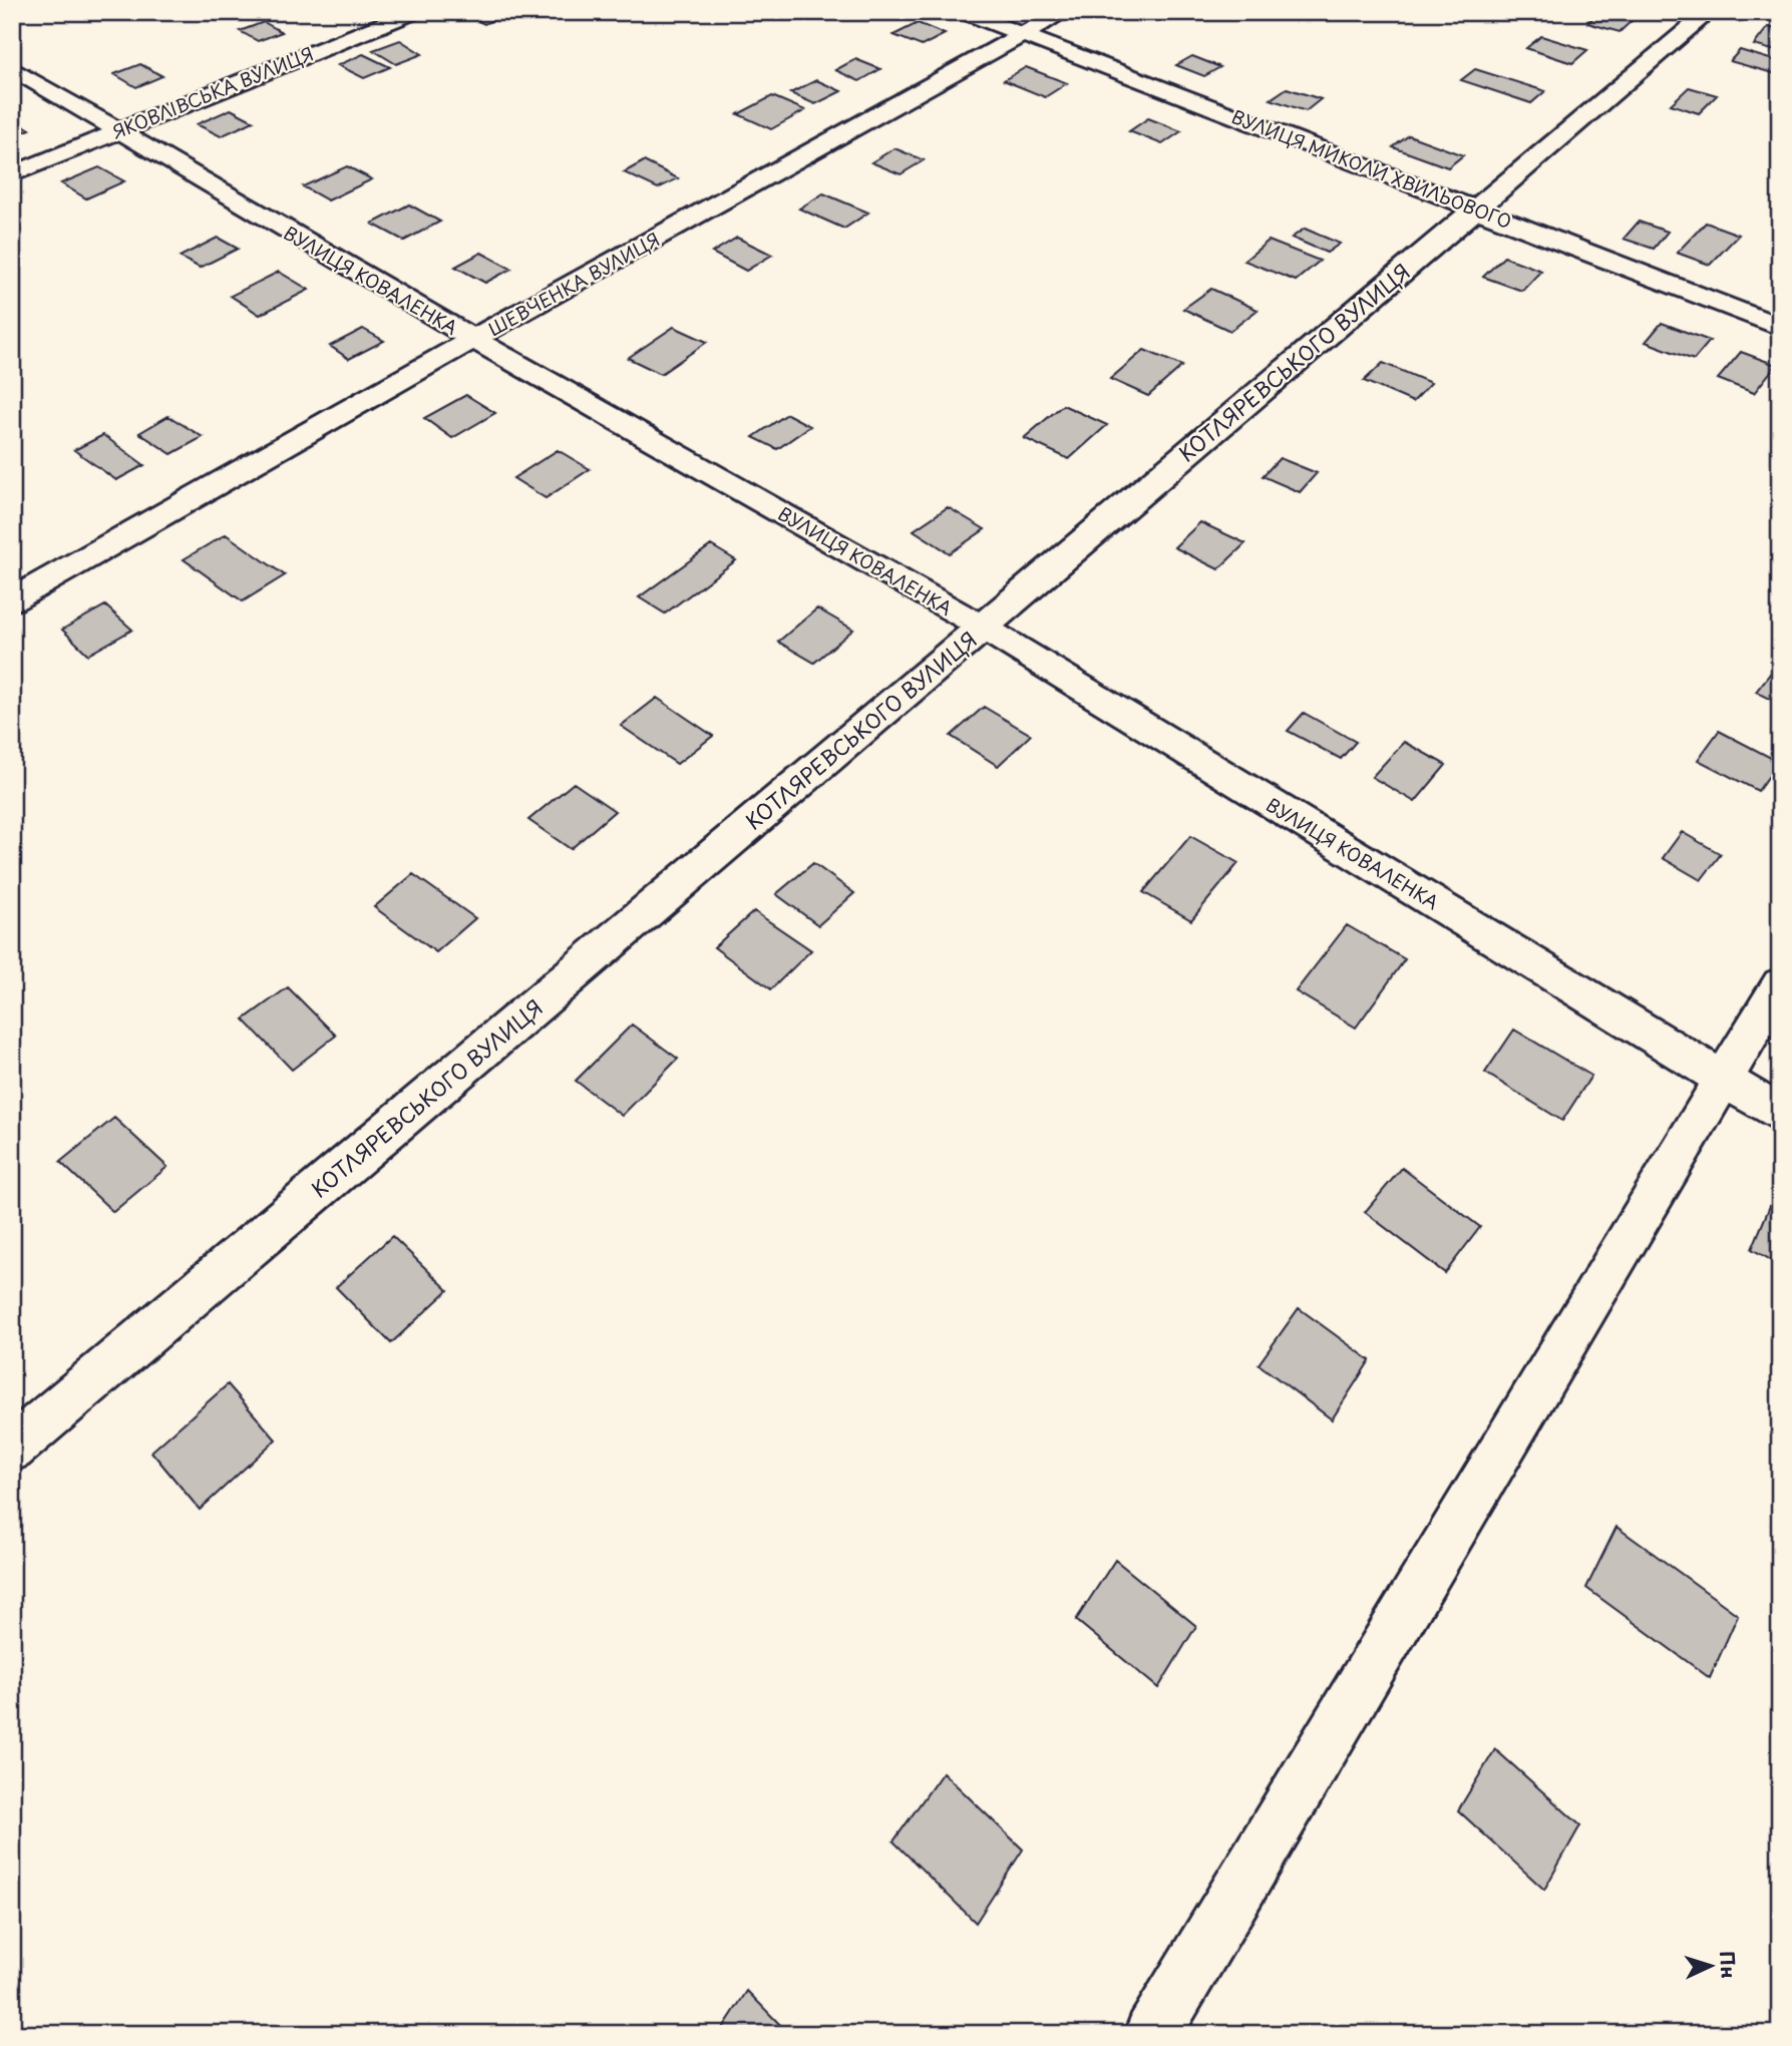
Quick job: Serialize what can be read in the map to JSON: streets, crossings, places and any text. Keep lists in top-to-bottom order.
{
  "streets": {
    "street": [
      "ЯКОВЛІВСЬКА ВУЛИЦЯ",
      "ВУЛИЦЯ МИКОЛИ ХВИЛЬОВОГО",
      "ВУЛИЦЯ КОВАЛЕНКА",
      "ШЕВЧЕНКА ВУЛИЦЯ",
      "КОТЛЯРЕВСЬКОГО ВУЛИЦЯ"
    ]
  },
  "crossings": [
    ["ЯКОВЛІВСЬКА ВУЛИЦЯ", "ВУЛИЦЯ КОВАЛЕНКА"],
    ["ВУЛИЦЯ МИКОЛИ ХВИЛЬОВОГО", "ШЕВЧЕНКА ВУЛИЦЯ"],
    ["ВУЛИЦЯ МИКОЛИ ХВИЛЬОВОГО", "КОТЛЯРЕВСЬКОГО ВУЛИЦЯ"],
    ["ВУЛИЦЯ КОВАЛЕНКА", "ШЕВЧЕНКА ВУЛИЦЯ"],
    ["ВУЛИЦЯ КОВАЛЕНКА", "КОТЛЯРЕВСЬКОГО ВУЛИЦЯ"]
  ],
  "north": "right"
}
